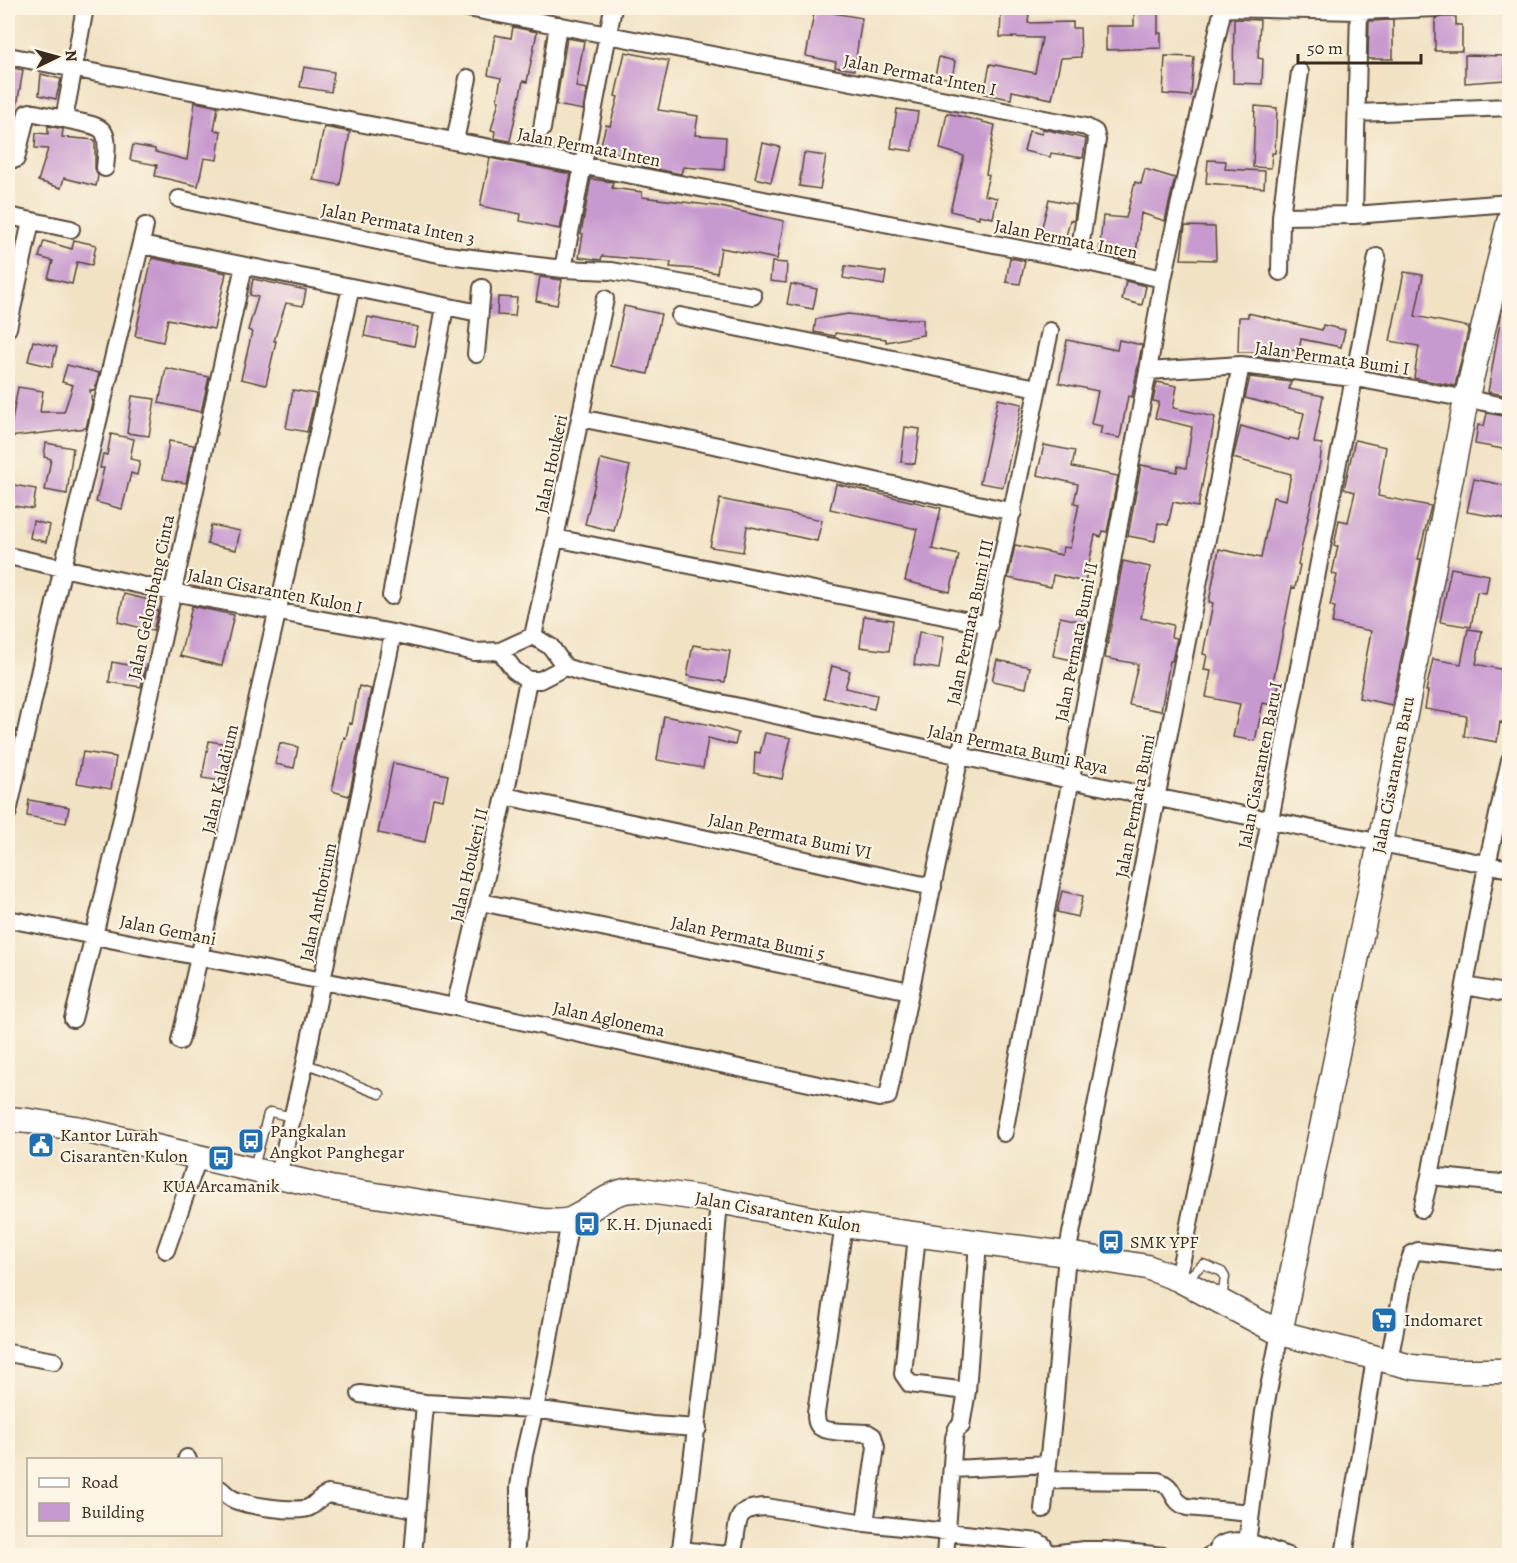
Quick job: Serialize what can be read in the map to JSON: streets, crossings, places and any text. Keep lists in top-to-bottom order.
{
  "streets": {
    "main road": ["Jalan Cisaranten Baru", "Jalan Cisaranten Kulon"],
    "street": [
      "Jalan Permata Inten I",
      "Jalan Permata Inten",
      "Jalan Permata Inten 3",
      "Jalan Permata Bumi I",
      "Jalan Houkeri",
      "Jalan Cisaranten Kulon I",
      "Jalan Gelombang Cinta",
      "Jalan Permata Bumi III",
      "Jalan Permata Bumi II",
      "Jalan Permata Bumi Raya",
      "Jalan Cisaranten Baru I",
      "Jalan Kaladium",
      "Jalan Permata Bumi",
      "Jalan Permata Bumi VI",
      "Jalan Houkeri II",
      "Jalan Anthorium",
      "Jalan Gemani",
      "Jalan Permata Bumi 5",
      "Jalan Aglonema"
    ]
  },
  "crossings": [
    ["Jalan Permata Inten I", "Jalan Permata Inten"],
    ["Jalan Permata Inten", "Jalan Permata Bumi II"],
    ["Jalan Permata Bumi I", "Jalan Permata Bumi II"],
    ["Jalan Permata Bumi I", "Jalan Cisaranten Baru I"],
    ["Jalan Permata Bumi I", "Jalan Cisaranten Baru"],
    ["Jalan Permata Bumi I", "Jalan Permata Bumi"],
    ["Jalan Houkeri", "Jalan Cisaranten Kulon I"],
    ["Jalan Cisaranten Kulon I", "Jalan Gelombang Cinta"],
    ["Jalan Cisaranten Kulon I", "Jalan Kaladium"],
    ["Jalan Cisaranten Kulon I", "Jalan Anthorium"],
    ["Jalan Gelombang Cinta", "Jalan Gemani"],
    ["Jalan Permata Bumi III", "Jalan Permata Bumi Raya"],
    ["Jalan Permata Bumi III", "Jalan Permata Bumi VI"],
    ["Jalan Permata Bumi III", "Jalan Permata Bumi 5"],
    ["Jalan Permata Bumi III", "Jalan Aglonema"],
    ["Jalan Permata Bumi II", "Jalan Permata Bumi Raya"],
    ["Jalan Permata Bumi Raya", "Jalan Cisaranten Baru I"],
    ["Jalan Permata Bumi Raya", "Jalan Cisaranten Baru"],
    ["Jalan Permata Bumi Raya", "Jalan Permata Bumi"],
    ["Jalan Cisaranten Baru I", "Jalan Cisaranten Kulon"],
    ["Jalan Cisaranten Baru", "Jalan Cisaranten Kulon"],
    ["Jalan Kaladium", "Jalan Gemani"],
    ["Jalan Permata Bumi", "Jalan Cisaranten Kulon"],
    ["Jalan Permata Bumi VI", "Jalan Houkeri II"],
    ["Jalan Houkeri II", "Jalan Permata Bumi 5"],
    ["Jalan Houkeri II", "Jalan Aglonema"],
    ["Jalan Anthorium", "Jalan Gemani"],
    ["Jalan Anthorium", "Jalan Aglonema"],
    ["Jalan Gemani", "Jalan Aglonema"]
  ],
  "places": {
    "bus stop": [
      "Pangkalan Angkot Panghegar",
      "KUA Arcamanik",
      "K.H. Djunaedi",
      "SMK YPF"
    ],
    "public building": ["Kantor Lurah Cisaranten Kulon"],
    "supermarket": ["Indomaret"]
  },
  "legend": ["Road", "Building"],
  "scale_bar": "50 m",
  "north": "right"
}
